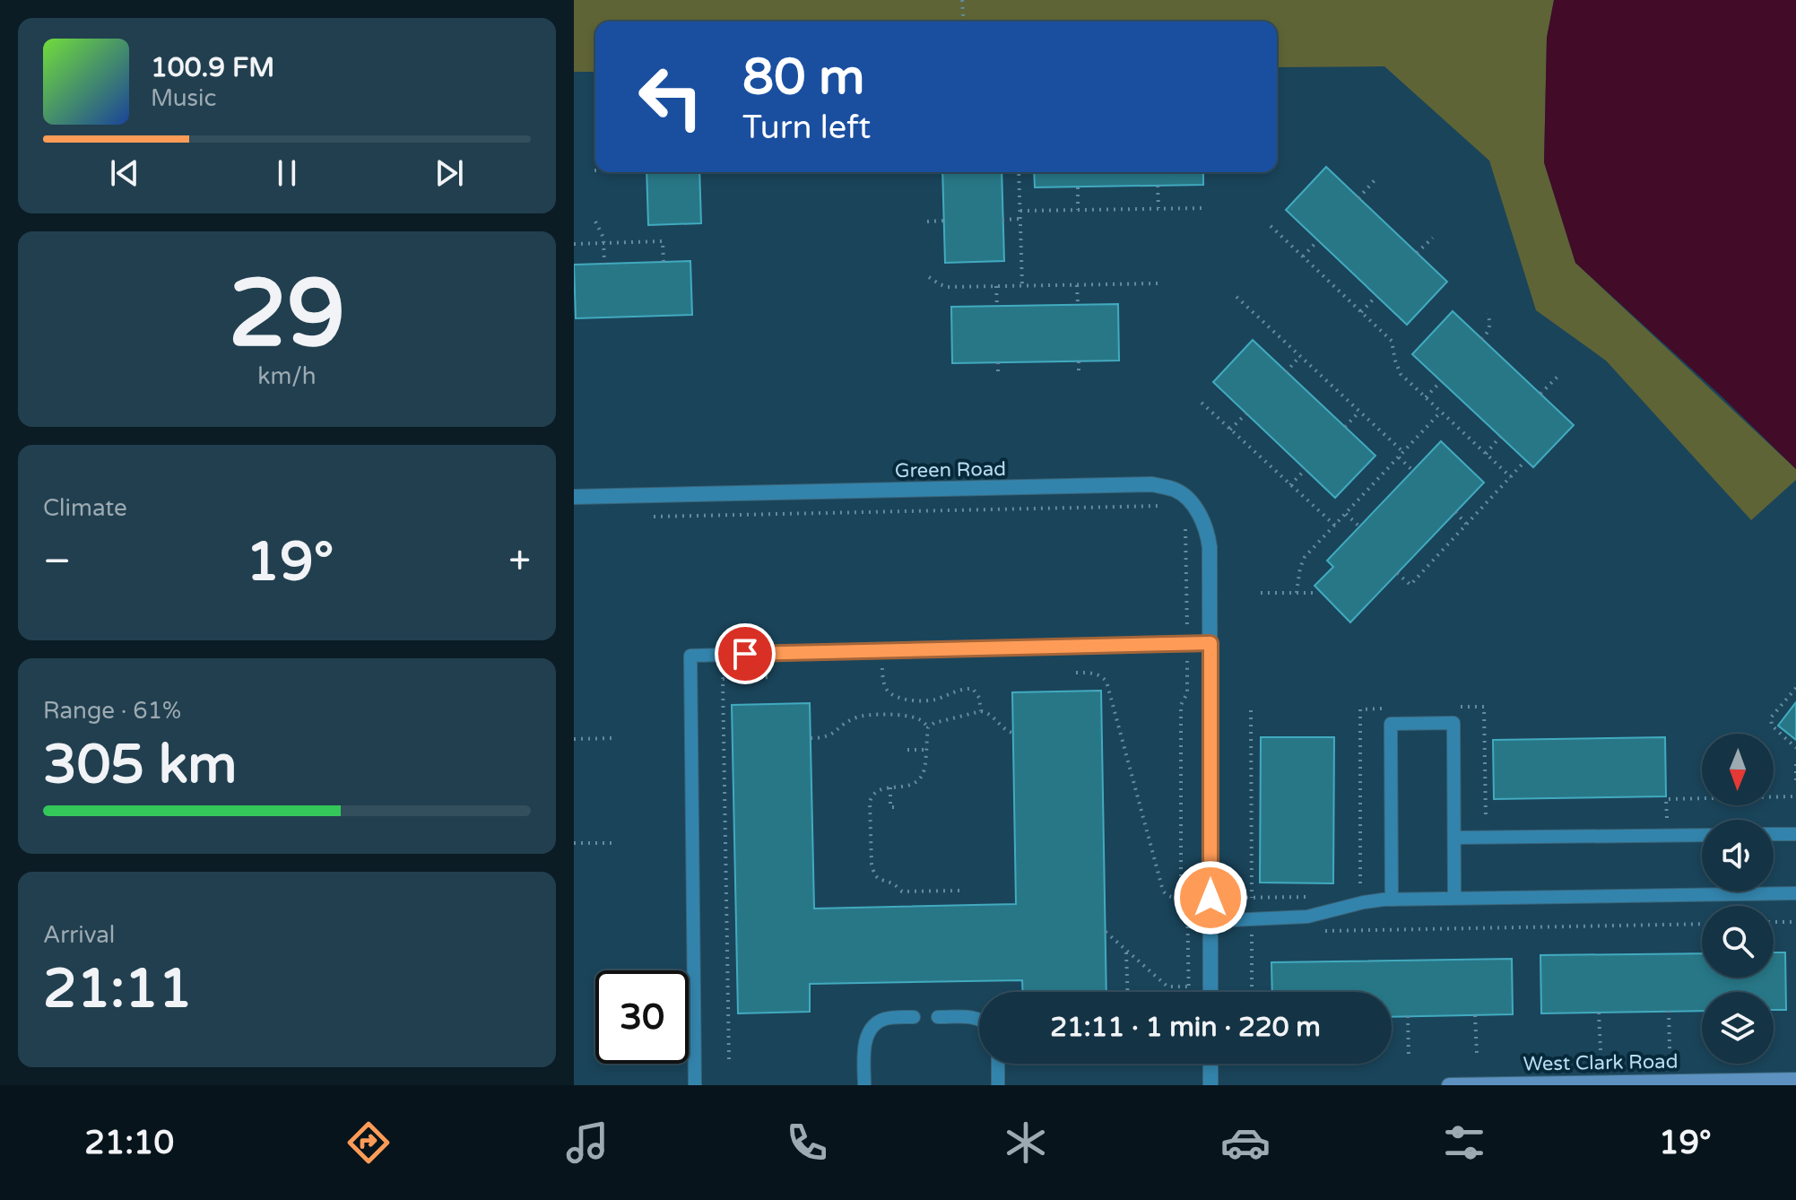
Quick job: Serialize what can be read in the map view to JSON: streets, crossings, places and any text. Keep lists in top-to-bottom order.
{
  "streets": {
    "street": ["Green Road", "West Clark Road"]
  },
  "north": "bottom",
  "page": {
    "turn": ["80 m", "Turn left"],
    "song": ["100.9 FM", "Music"],
    "tile": [
      ["29", "km/h"],
      "Climate",
      ["Range · 61%", "305 km"],
      ["Arrival", "21:11"]
    ],
    "heat": ["−", "19°", "+"],
    "limit": "30",
    "trip": "21:11 · 1 min · 220 m",
    "tabs": ["21:10", "19°"]
  }
}
